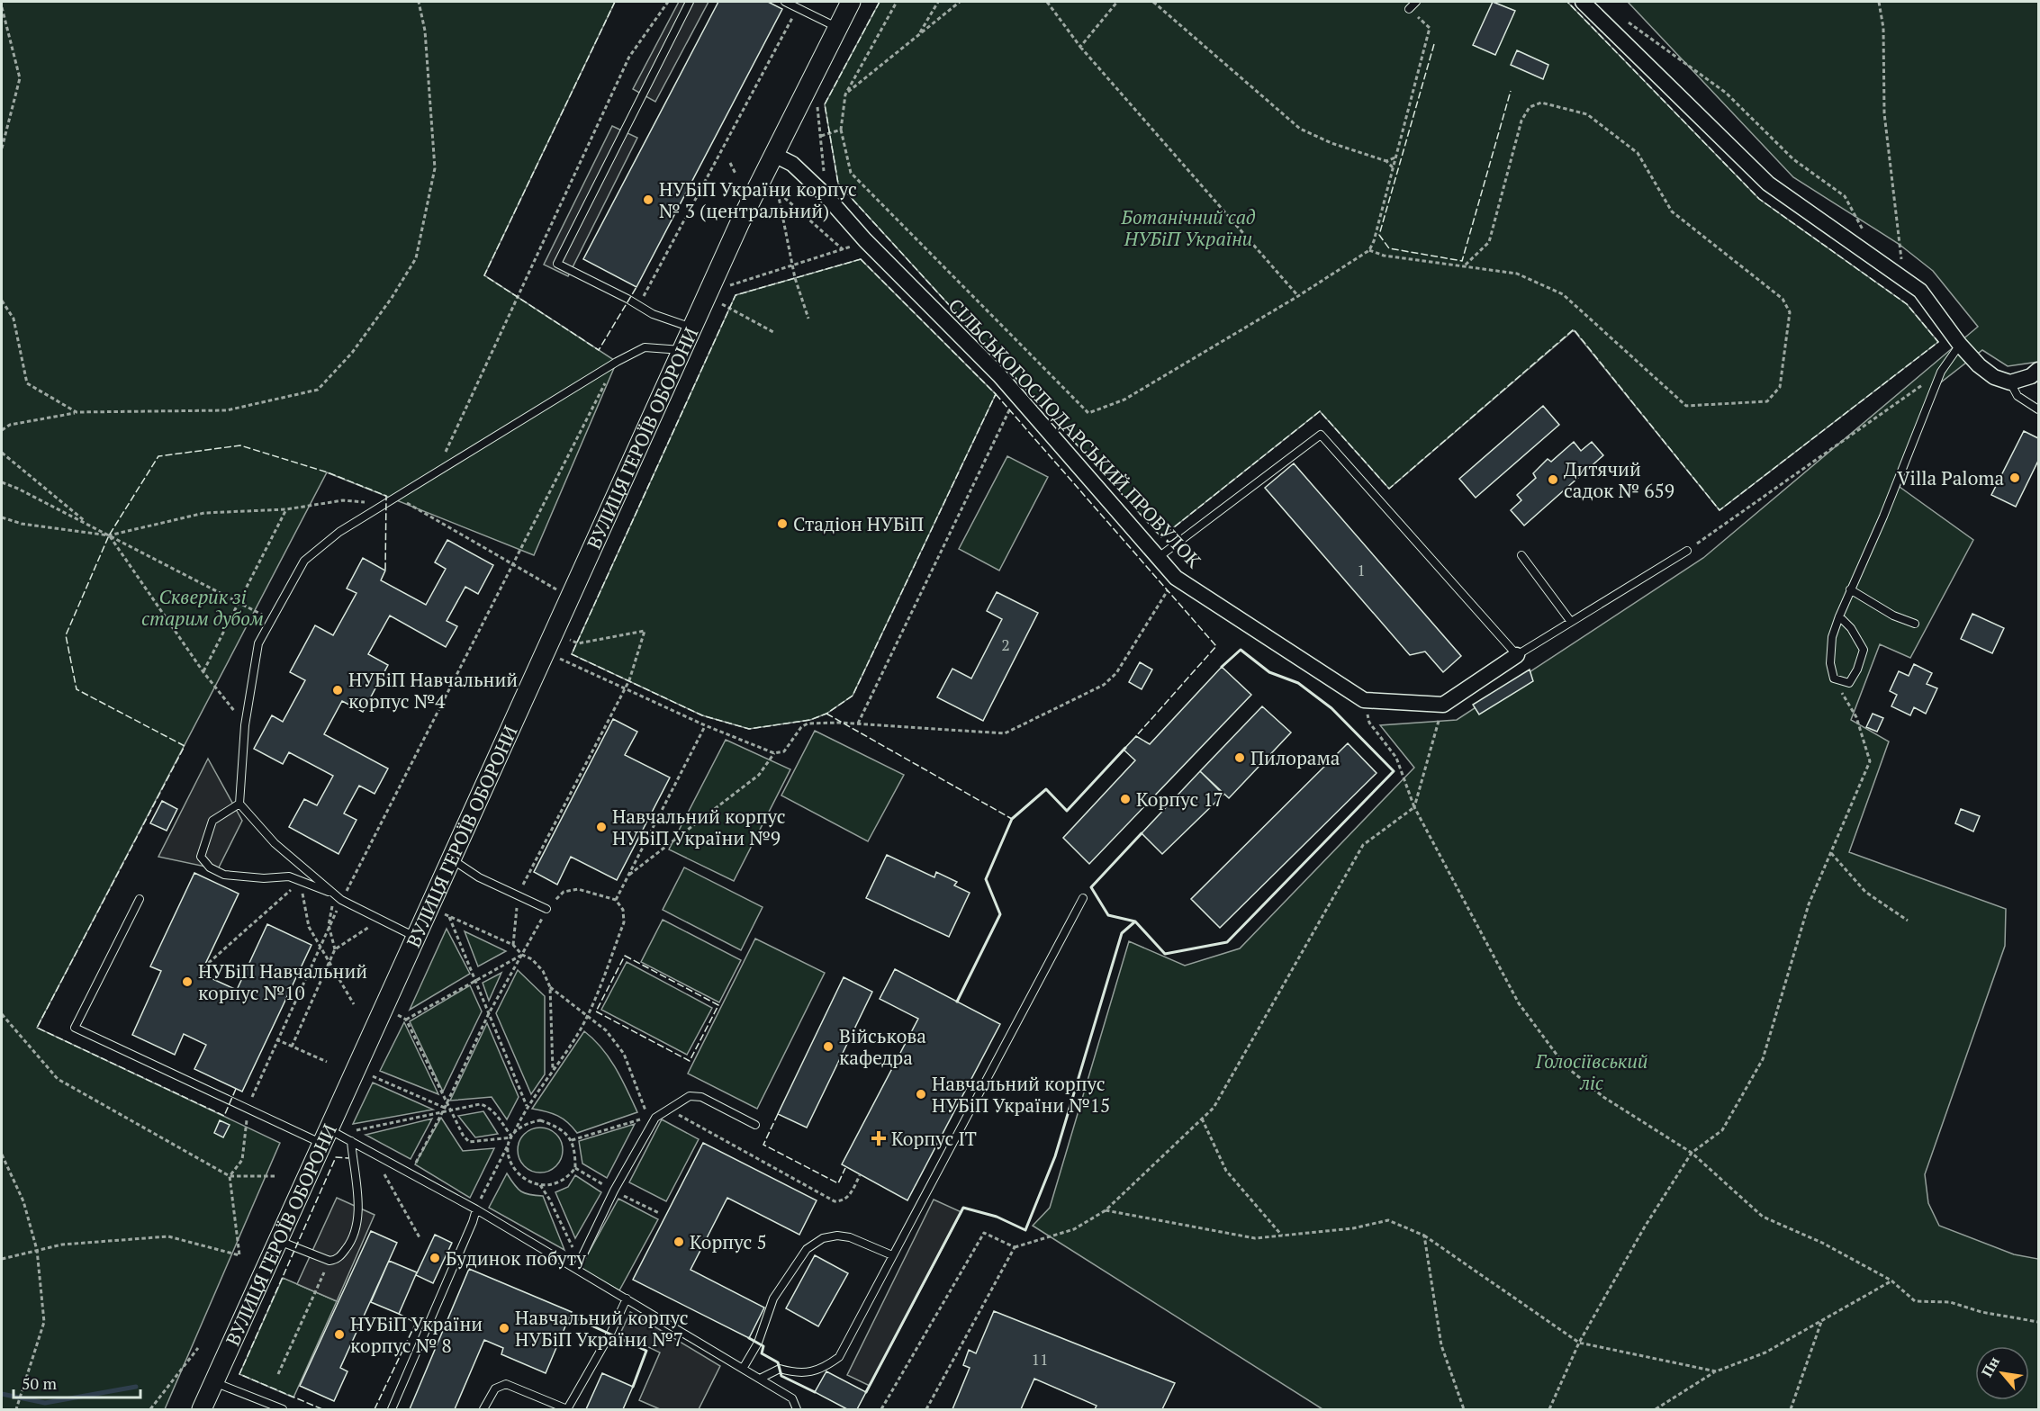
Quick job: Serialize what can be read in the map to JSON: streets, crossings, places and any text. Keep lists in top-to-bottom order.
{
  "streets": {
    "street": ["СІЛЬСЬКОГОСПОДАРСЬКИЙ ПРОВУЛОК", "ВУЛИЦЯ ГЕРОЇВ ОБОРОНИ"]
  },
  "crossings": [
    ["СІЛЬСЬКОГОСПОДАРСЬКИЙ ПРОВУЛОК", "ВУЛИЦЯ ГЕРОЇВ ОБОРОНИ"]
  ],
  "parks": ["Ботанічний сад НУБіП України", "Скверик зі старим дубом", "Голосіївський ліс"],
  "places": {
    "other": [
      "НУБіП України корпус № 3 (центральний)",
      "Villa Paloma",
      "Дитячий садок № 659",
      "Стадіон НУБіП",
      "НУБіП Навчальний корпус №4",
      "Пилорама",
      "Корпус 17",
      "Навчальний корпус НУБіП України №9",
      "НУБіП Навчальний корпус №10",
      "Військова кафедра",
      "Навчальний корпус НУБіП України №15",
      "Корпус 5",
      "Будинок побуту",
      "Навчальний корпус НУБіП України №7",
      "НУБіП України корпус № 8"
    ],
    "health": ["Корпус ІТ"]
  },
  "house_numbers": ["1", "2", "11"],
  "scale_bar": "50 m",
  "north": "top left"
}
